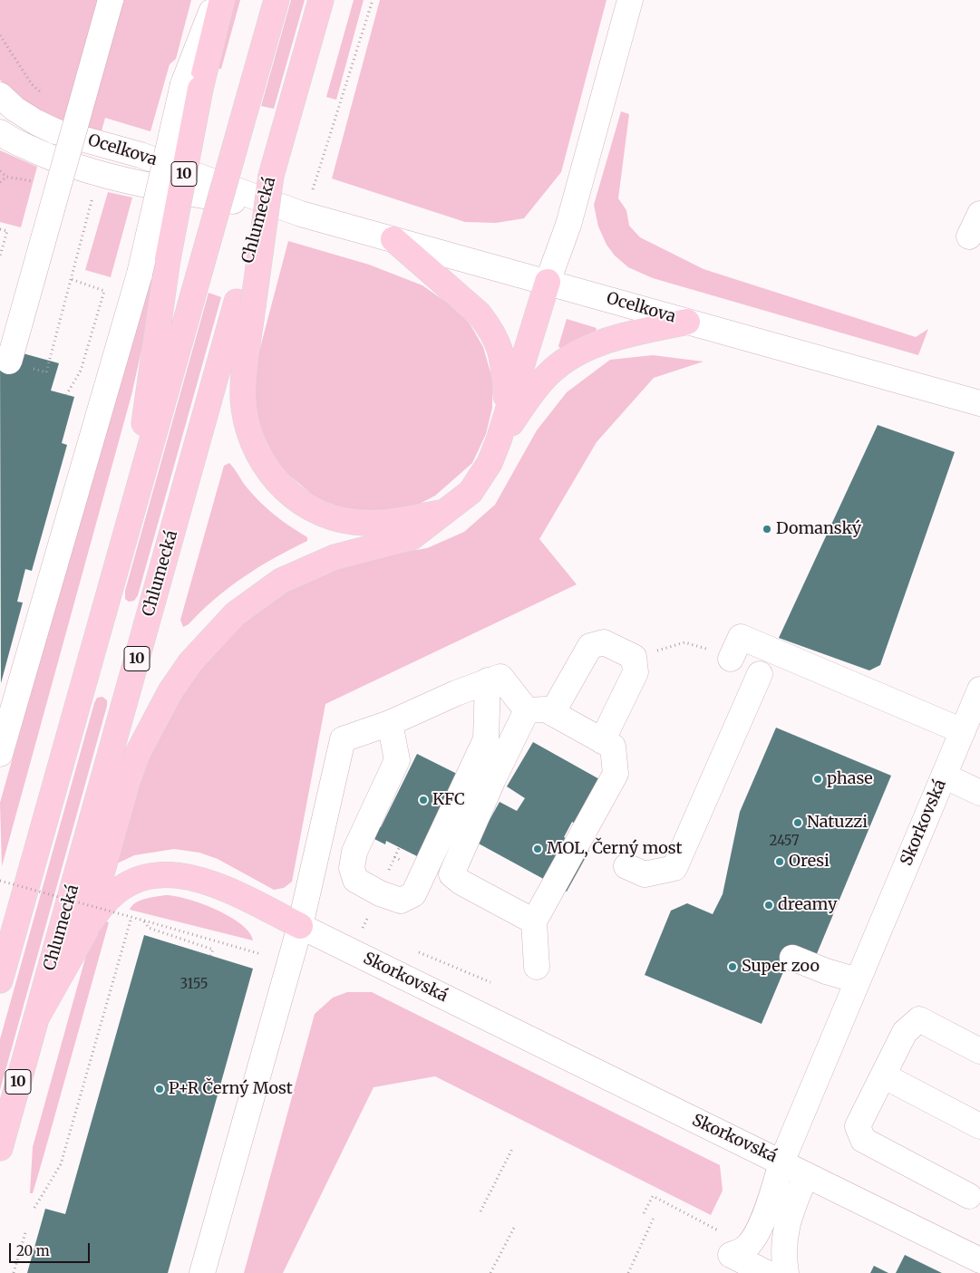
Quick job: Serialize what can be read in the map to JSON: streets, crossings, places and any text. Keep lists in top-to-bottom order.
{
  "streets": {
    "main road": ["10", "Chlumecká"],
    "street": ["Ocelkova", "Skorkovská"]
  },
  "places": [
    "Domanský",
    "phase",
    "KFC",
    "Natuzzi",
    "MOL, Černý most",
    "Oresi",
    "dreamy",
    "Super zoo",
    "P+R Černý Most"
  ],
  "house_numbers": ["2457", "3155"],
  "scale_bar": "20 m"
}
